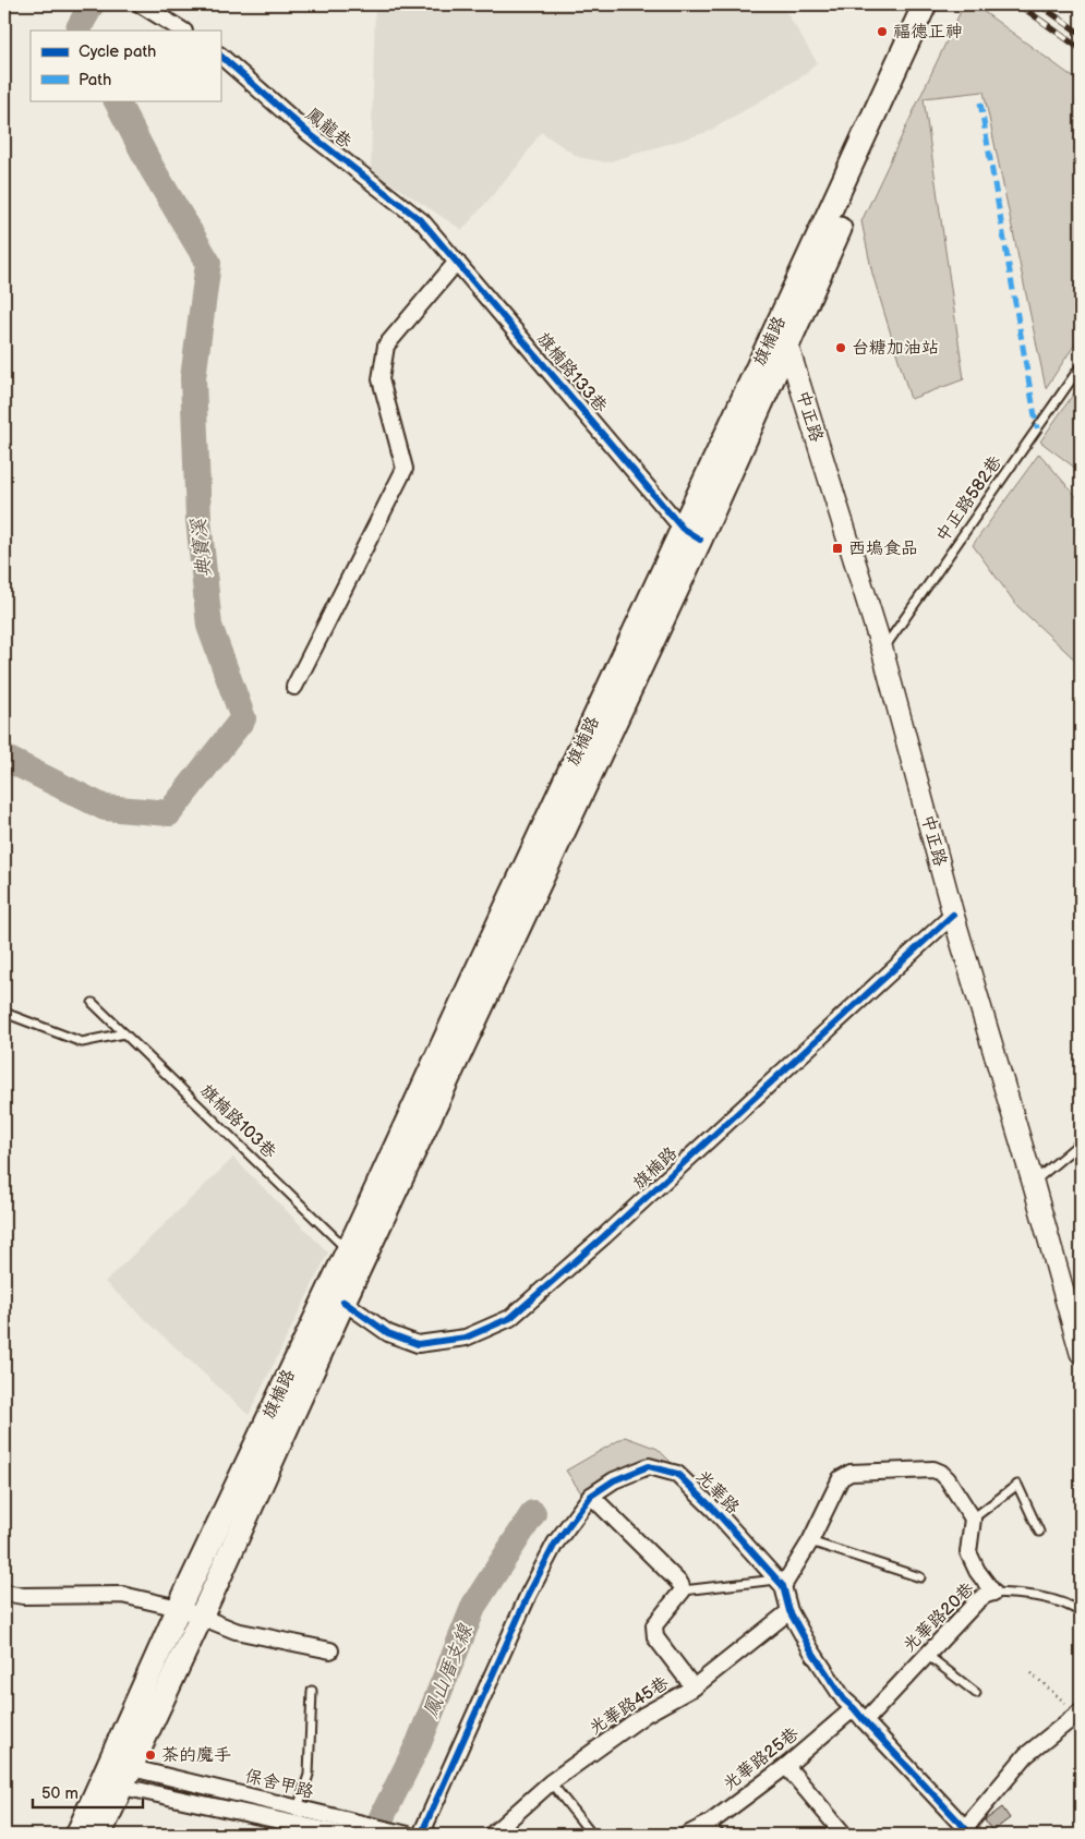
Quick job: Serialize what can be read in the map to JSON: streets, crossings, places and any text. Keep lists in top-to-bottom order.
{
  "streets": {
    "main road": ["旗楠路", "中正路"],
    "street": [
      "鳳龍巷",
      "旗楠路133巷",
      "光華路",
      "光華路20巷",
      "光華路45巷",
      "光華路25巷",
      "保舍甲路"
    ],
    "lane": ["中正路582巷", "旗楠路103巷"]
  },
  "crossings": [
    ["鳳龍巷", "旗楠路133巷"],
    ["旗楠路", "旗楠路133巷"],
    ["旗楠路", "中正路"],
    ["旗楠路", "旗楠路103巷"],
    ["旗楠路", "保舍甲路"],
    ["中正路", "中正路582巷"],
    ["光華路", "光華路20巷"],
    ["光華路", "光華路45巷"],
    ["光華路", "光華路25巷"]
  ],
  "water": ["典寶溪", "鳳山厝支線"],
  "places": {
    "other": ["福德正神", "台糖加油站", "茶的魔手"],
    "transit": ["西塢食品"]
  },
  "legend": ["Cycle path", "Path"],
  "scale_bar": "50 m"
}
